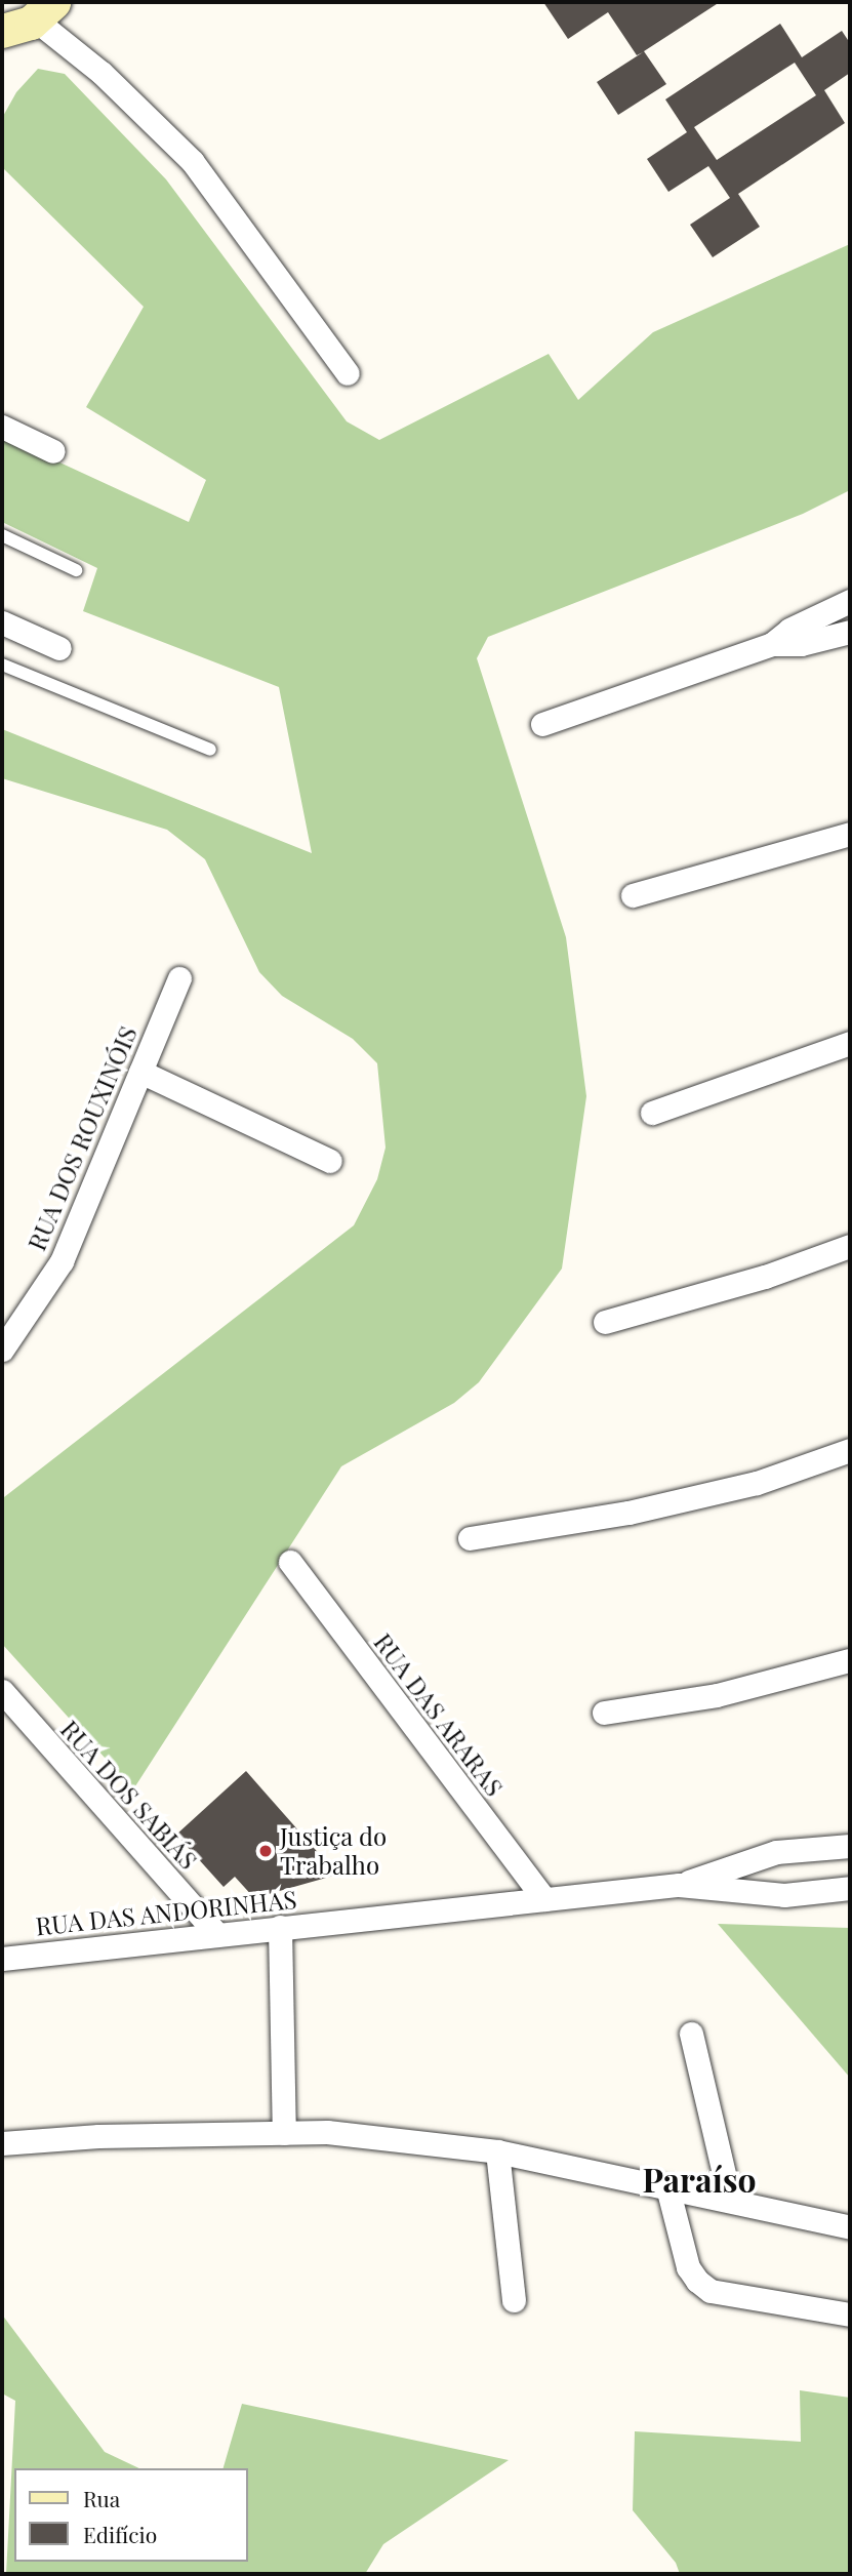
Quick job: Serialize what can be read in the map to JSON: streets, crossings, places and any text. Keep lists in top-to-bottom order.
{
  "streets": {
    "street": [
      "RUA DOS ROUXINÓIS",
      "RUA DAS ARARAS",
      "RUA DOS SABIÁS",
      "RUA DAS ANDORINHAS"
    ]
  },
  "crossings": [
    ["RUA DAS ARARAS", "RUA DAS ANDORINHAS"],
    ["RUA DOS SABIÁS", "RUA DAS ANDORINHAS"]
  ],
  "districts": ["Paraíso"],
  "places": ["Justiça do Trabalho"],
  "legend": ["Rua", "Edifício"]
}
